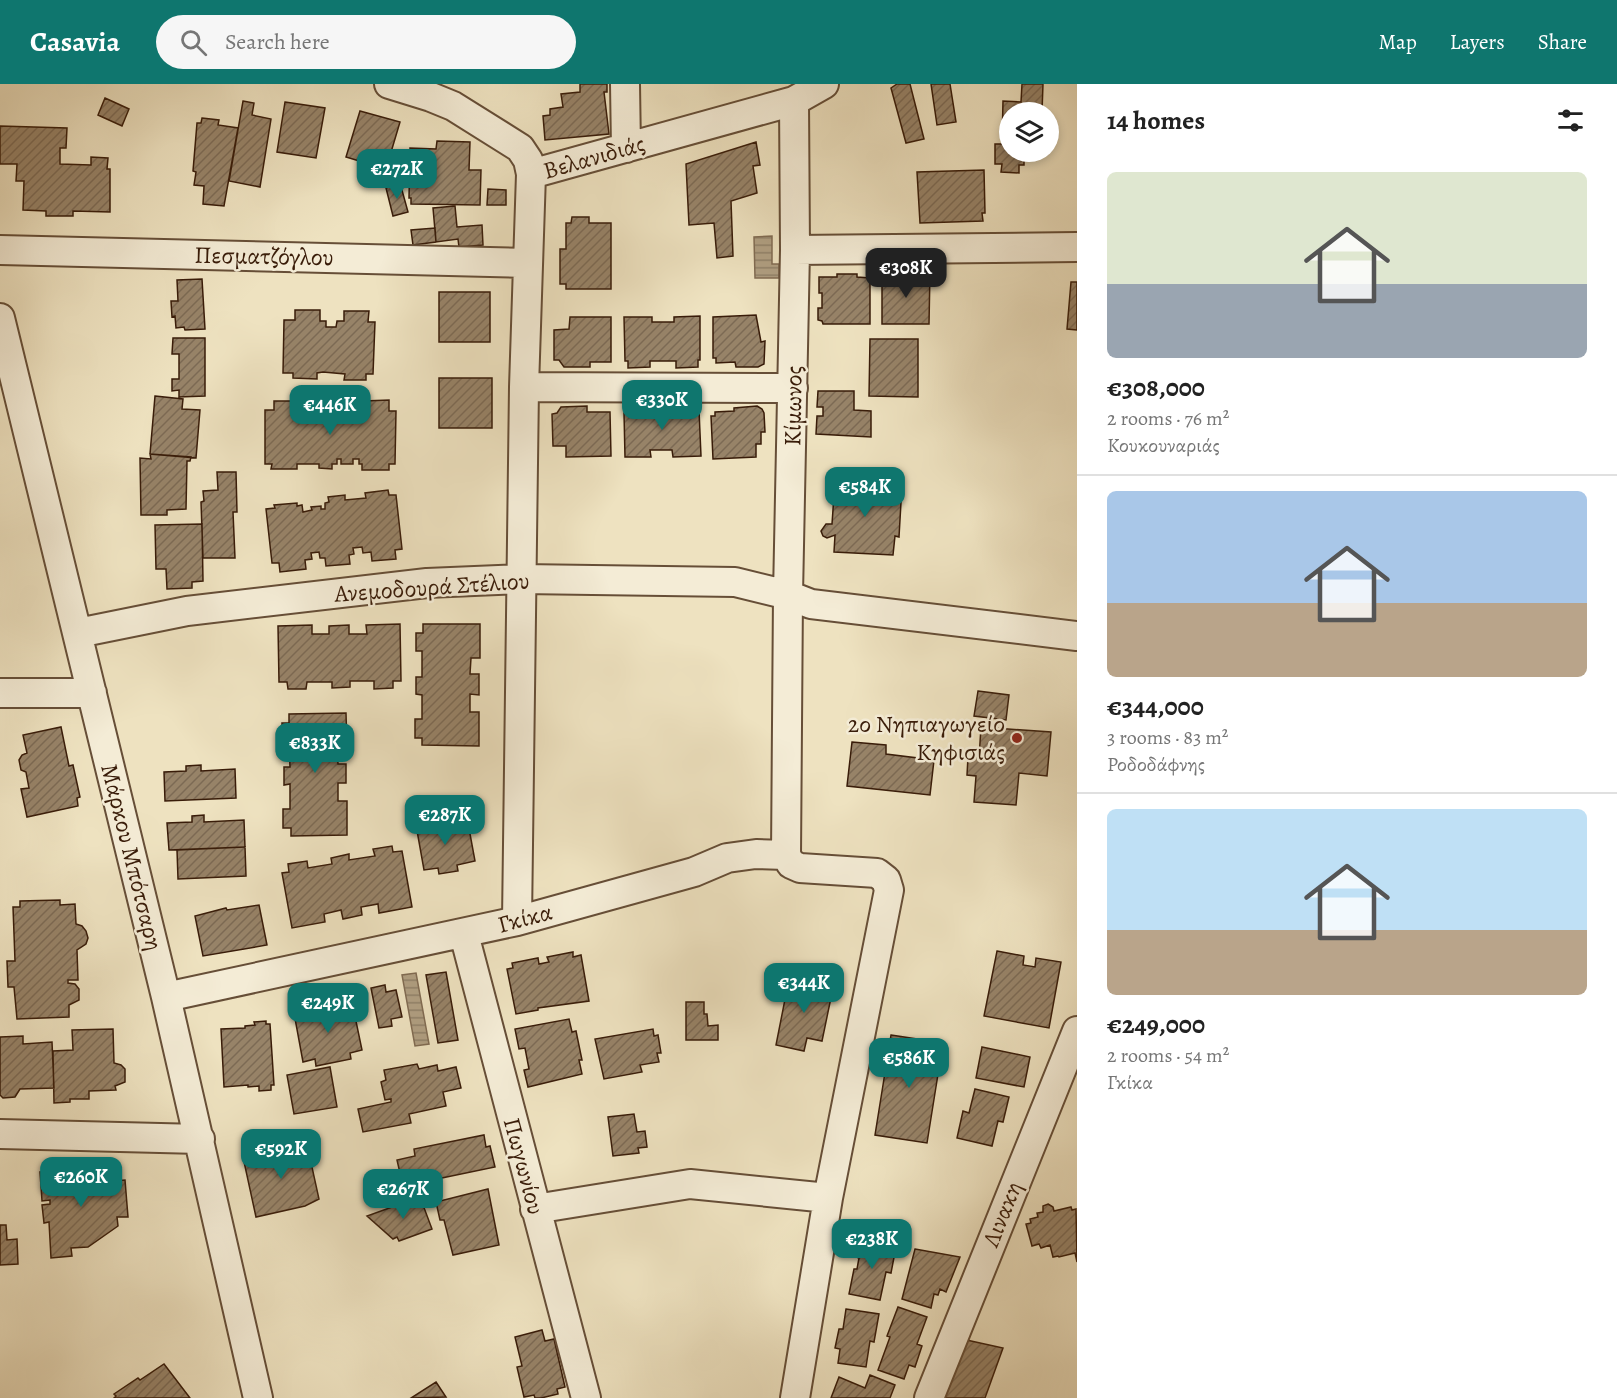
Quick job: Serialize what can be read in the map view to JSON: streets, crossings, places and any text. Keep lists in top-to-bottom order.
{
  "streets": {
    "street": [
      "Βελανιδιάς",
      "Πεσματζόγλου",
      "Κίμωνος",
      "Ανεμοδουρά Στέλιου",
      "Μάρκου Μπότσαρη",
      "Γκίκα",
      "Πωγωνίου",
      "Λινακη"
    ]
  },
  "crossings": [
    ["Βελανιδιάς", "Κίμωνος"],
    ["Κίμωνος", "Ανεμοδουρά Στέλιου"],
    ["Κίμωνος", "Γκίκα"],
    ["Ανεμοδουρά Στέλιου", "Μάρκου Μπότσαρη"],
    ["Μάρκου Μπότσαρη", "Γκίκα"],
    ["Γκίκα", "Πωγωνίου"]
  ],
  "places": ["2ο Νηπιαγωγείο Κηφισιάς"],
  "page": {
    "header": "Casavia",
    "search": "Search here",
    "nav": ["Map", "Layers", "Share"],
    "heading": "14 homes",
    "price": [
      "€272K",
      "€308K",
      "€330K",
      "€446K",
      "€584K",
      "€833K",
      "€287K",
      "€344K",
      "€249K",
      "€586K",
      "€592K",
      "€260K",
      "€267K",
      "€238K"
    ],
    "list": [
      {
        "name": "€308,000",
        "note": "2 rooms · 76 m² · Κουκουναριάς"
      },
      {
        "name": "€344,000",
        "note": "3 rooms · 83 m² · Ροδοδάφνης"
      },
      {
        "name": "€249,000",
        "note": "2 rooms · 54 m² · Γκίκα"
      }
    ]
  }
}
